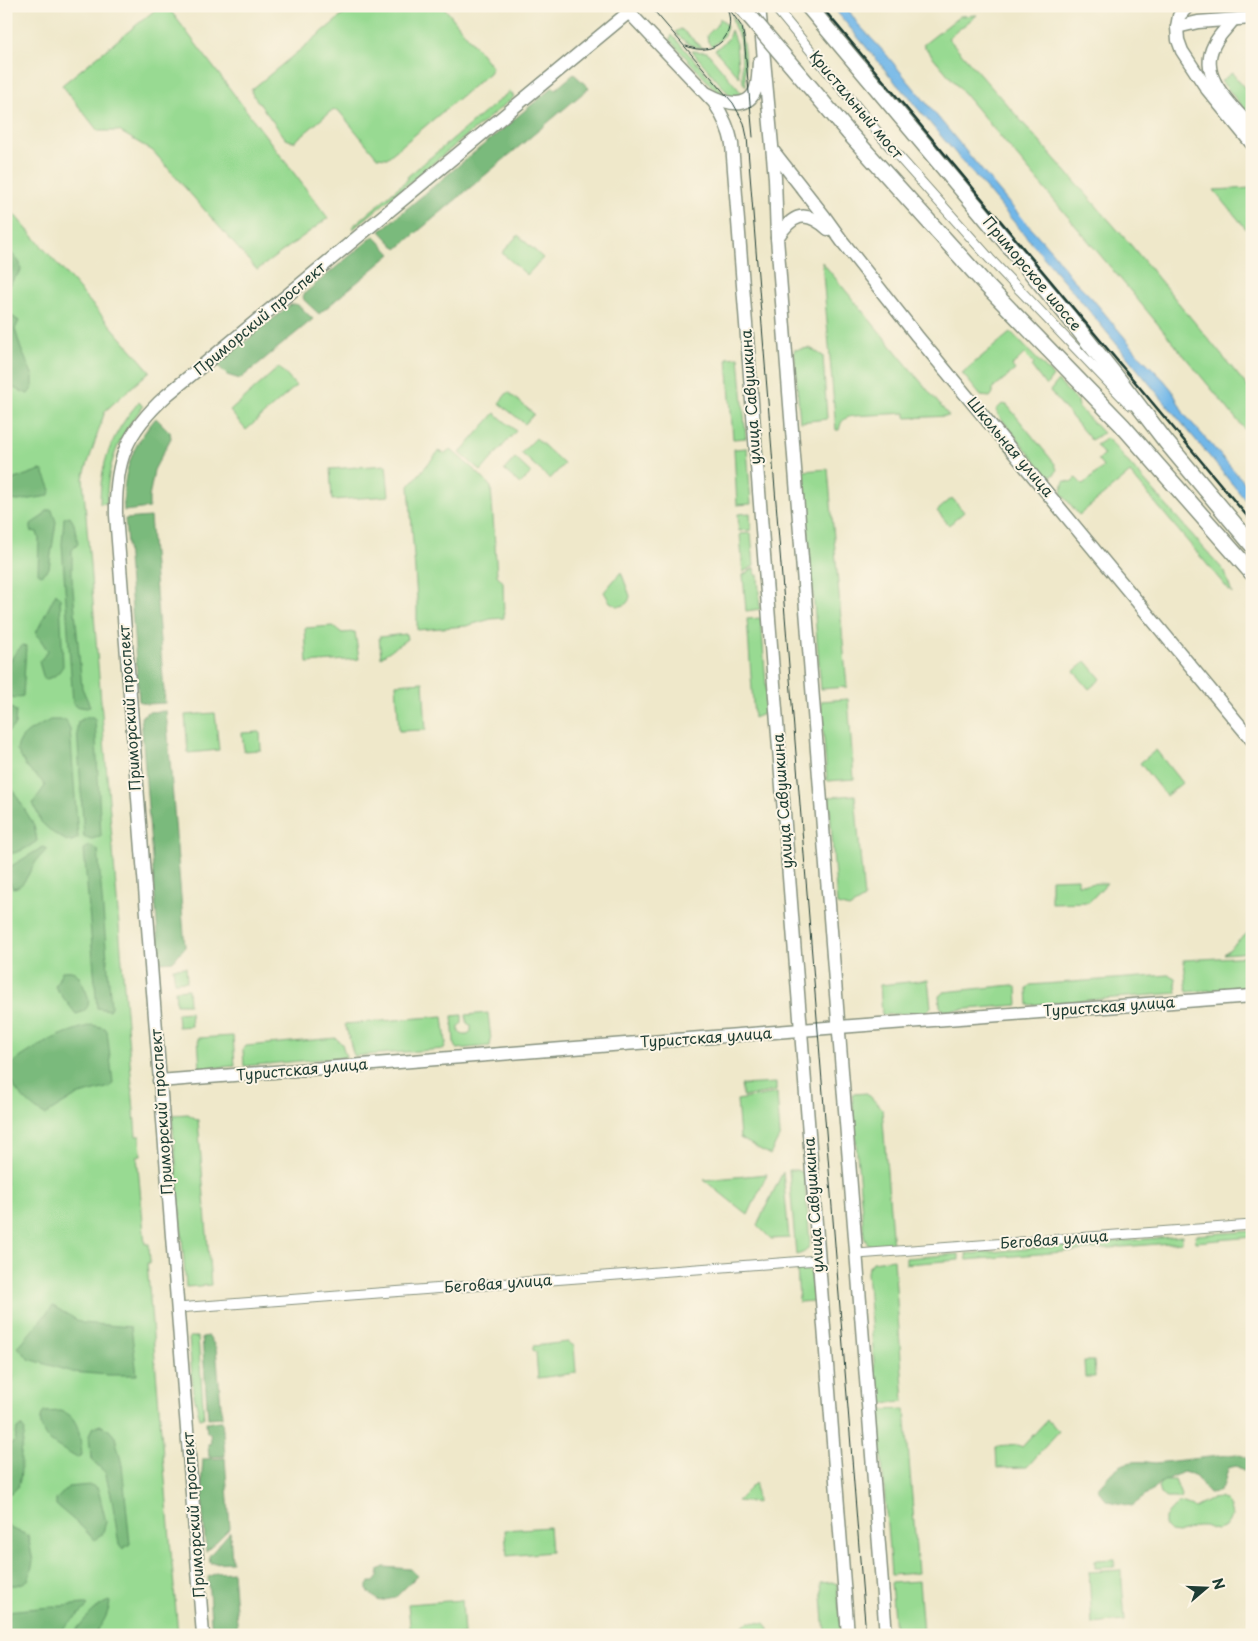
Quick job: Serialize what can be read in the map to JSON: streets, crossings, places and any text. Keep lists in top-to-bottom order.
{
  "streets": {
    "main road": ["Приморское шоссе"],
    "street": [
      "Кристальный мост",
      "Приморский проспект",
      "улица Савушкина",
      "Школьная улица",
      "Туристская улица",
      "Беговая улица"
    ]
  },
  "crossings": [
    ["Кристальный мост", "Приморское шоссе"],
    ["Приморский проспект", "улица Савушкина"],
    ["Приморский проспект", "Туристская улица"],
    ["Приморский проспект", "Беговая улица"],
    ["улица Савушкина", "Туристская улица"],
    ["улица Савушкина", "Беговая улица"]
  ],
  "north": "right"
}
